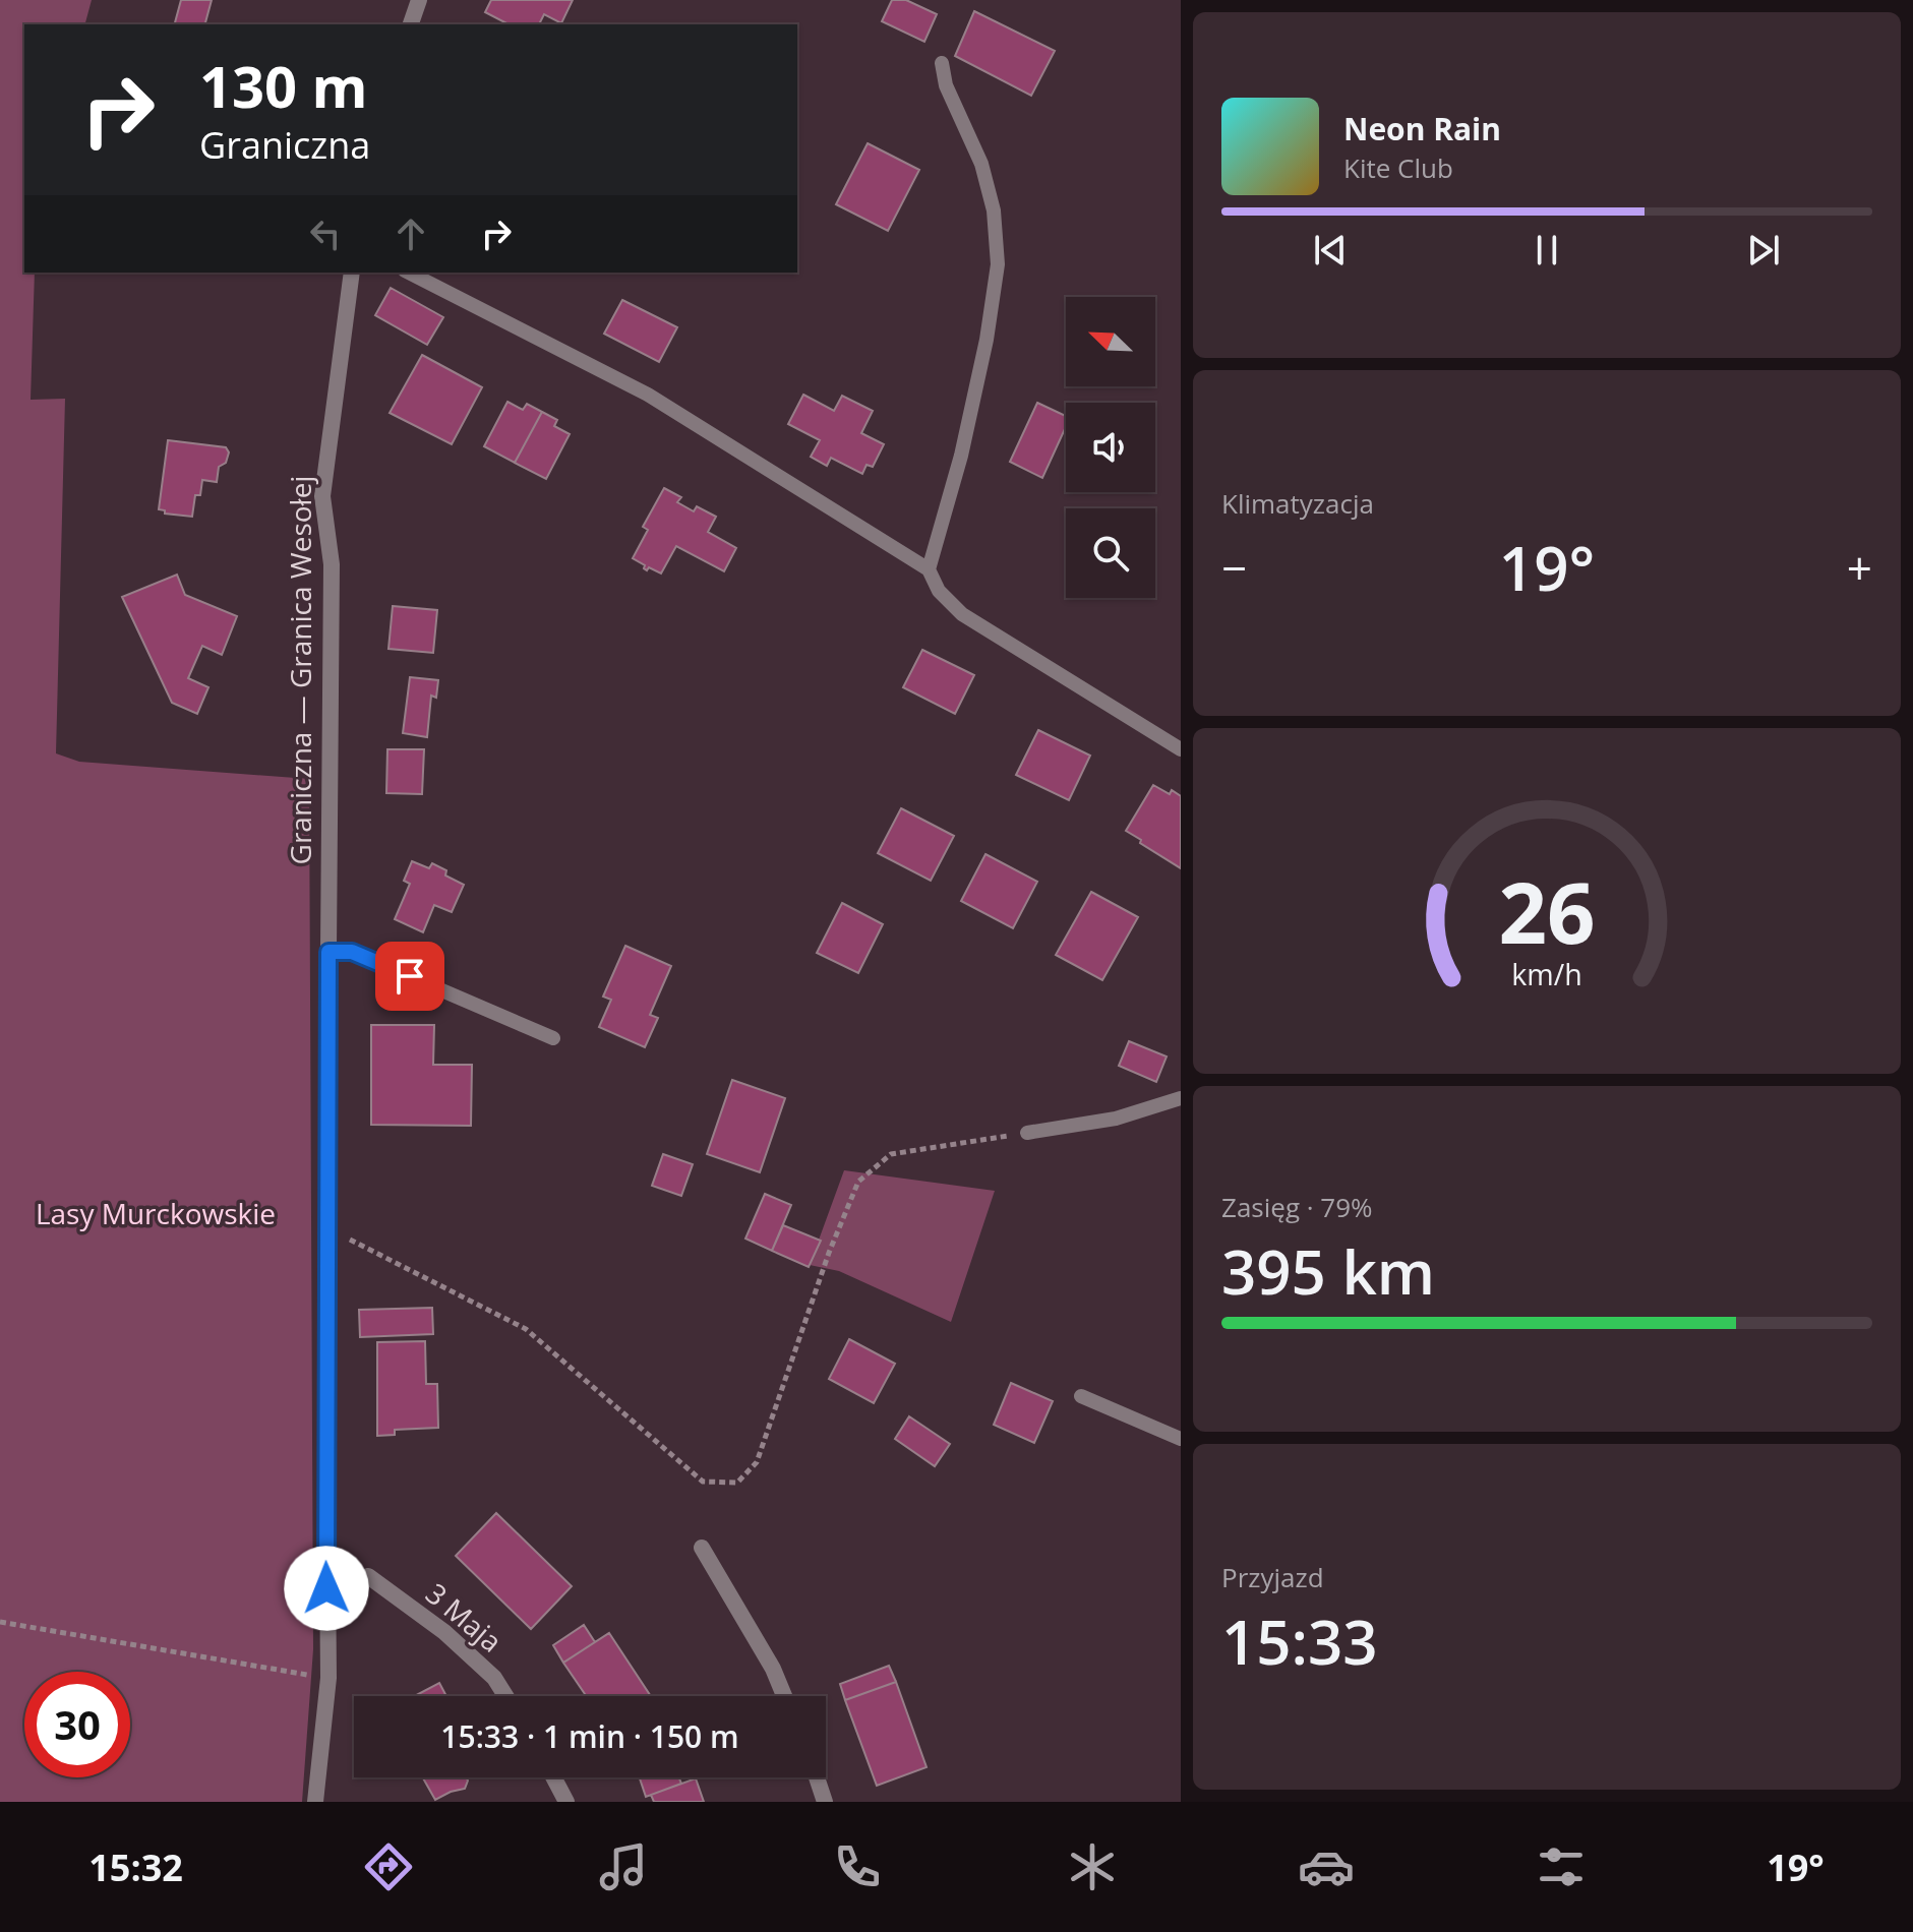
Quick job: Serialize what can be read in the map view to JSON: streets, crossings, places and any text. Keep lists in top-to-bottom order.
{
  "streets": {
    "street": ["Graniczna — Granica Wesołej", "3 Maja"]
  },
  "parks": ["Lasy Murckowskie"],
  "north": "top left",
  "page": {
    "turn": ["130 m", "Graniczna"],
    "song": ["Neon Rain", "Kite Club"],
    "tile": [
      "Klimatyzacja",
      ["Zasięg · 79%", "395 km"],
      ["Przyjazd", "15:33"]
    ],
    "heat": ["−", "19°", "+"],
    "limit": "30",
    "trip": "15:33 · 1 min · 150 m",
    "tabs": ["15:32", "19°"],
    "gauge": ["26", "km/h"]
  }
}
